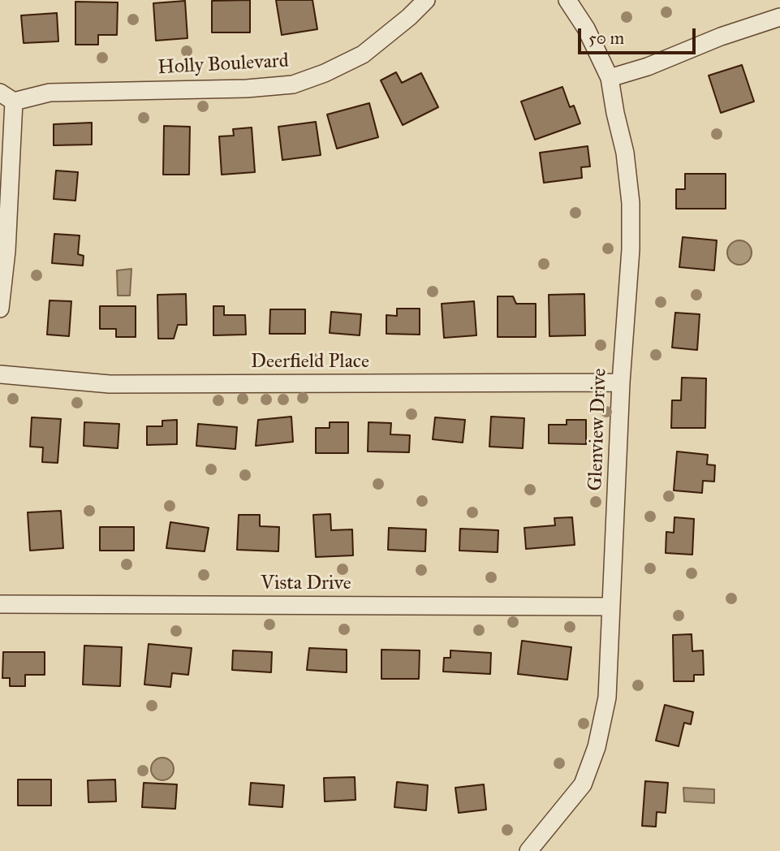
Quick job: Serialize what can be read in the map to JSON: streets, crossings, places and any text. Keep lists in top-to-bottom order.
{
  "streets": {
    "street": [
      "Holly Boulevard",
      "Deerfield Place",
      "Glenview Drive",
      "Vista Drive"
    ]
  },
  "crossings": [
    ["Deerfield Place", "Glenview Drive"],
    ["Glenview Drive", "Vista Drive"]
  ],
  "scale_bar": "50 m"
}
